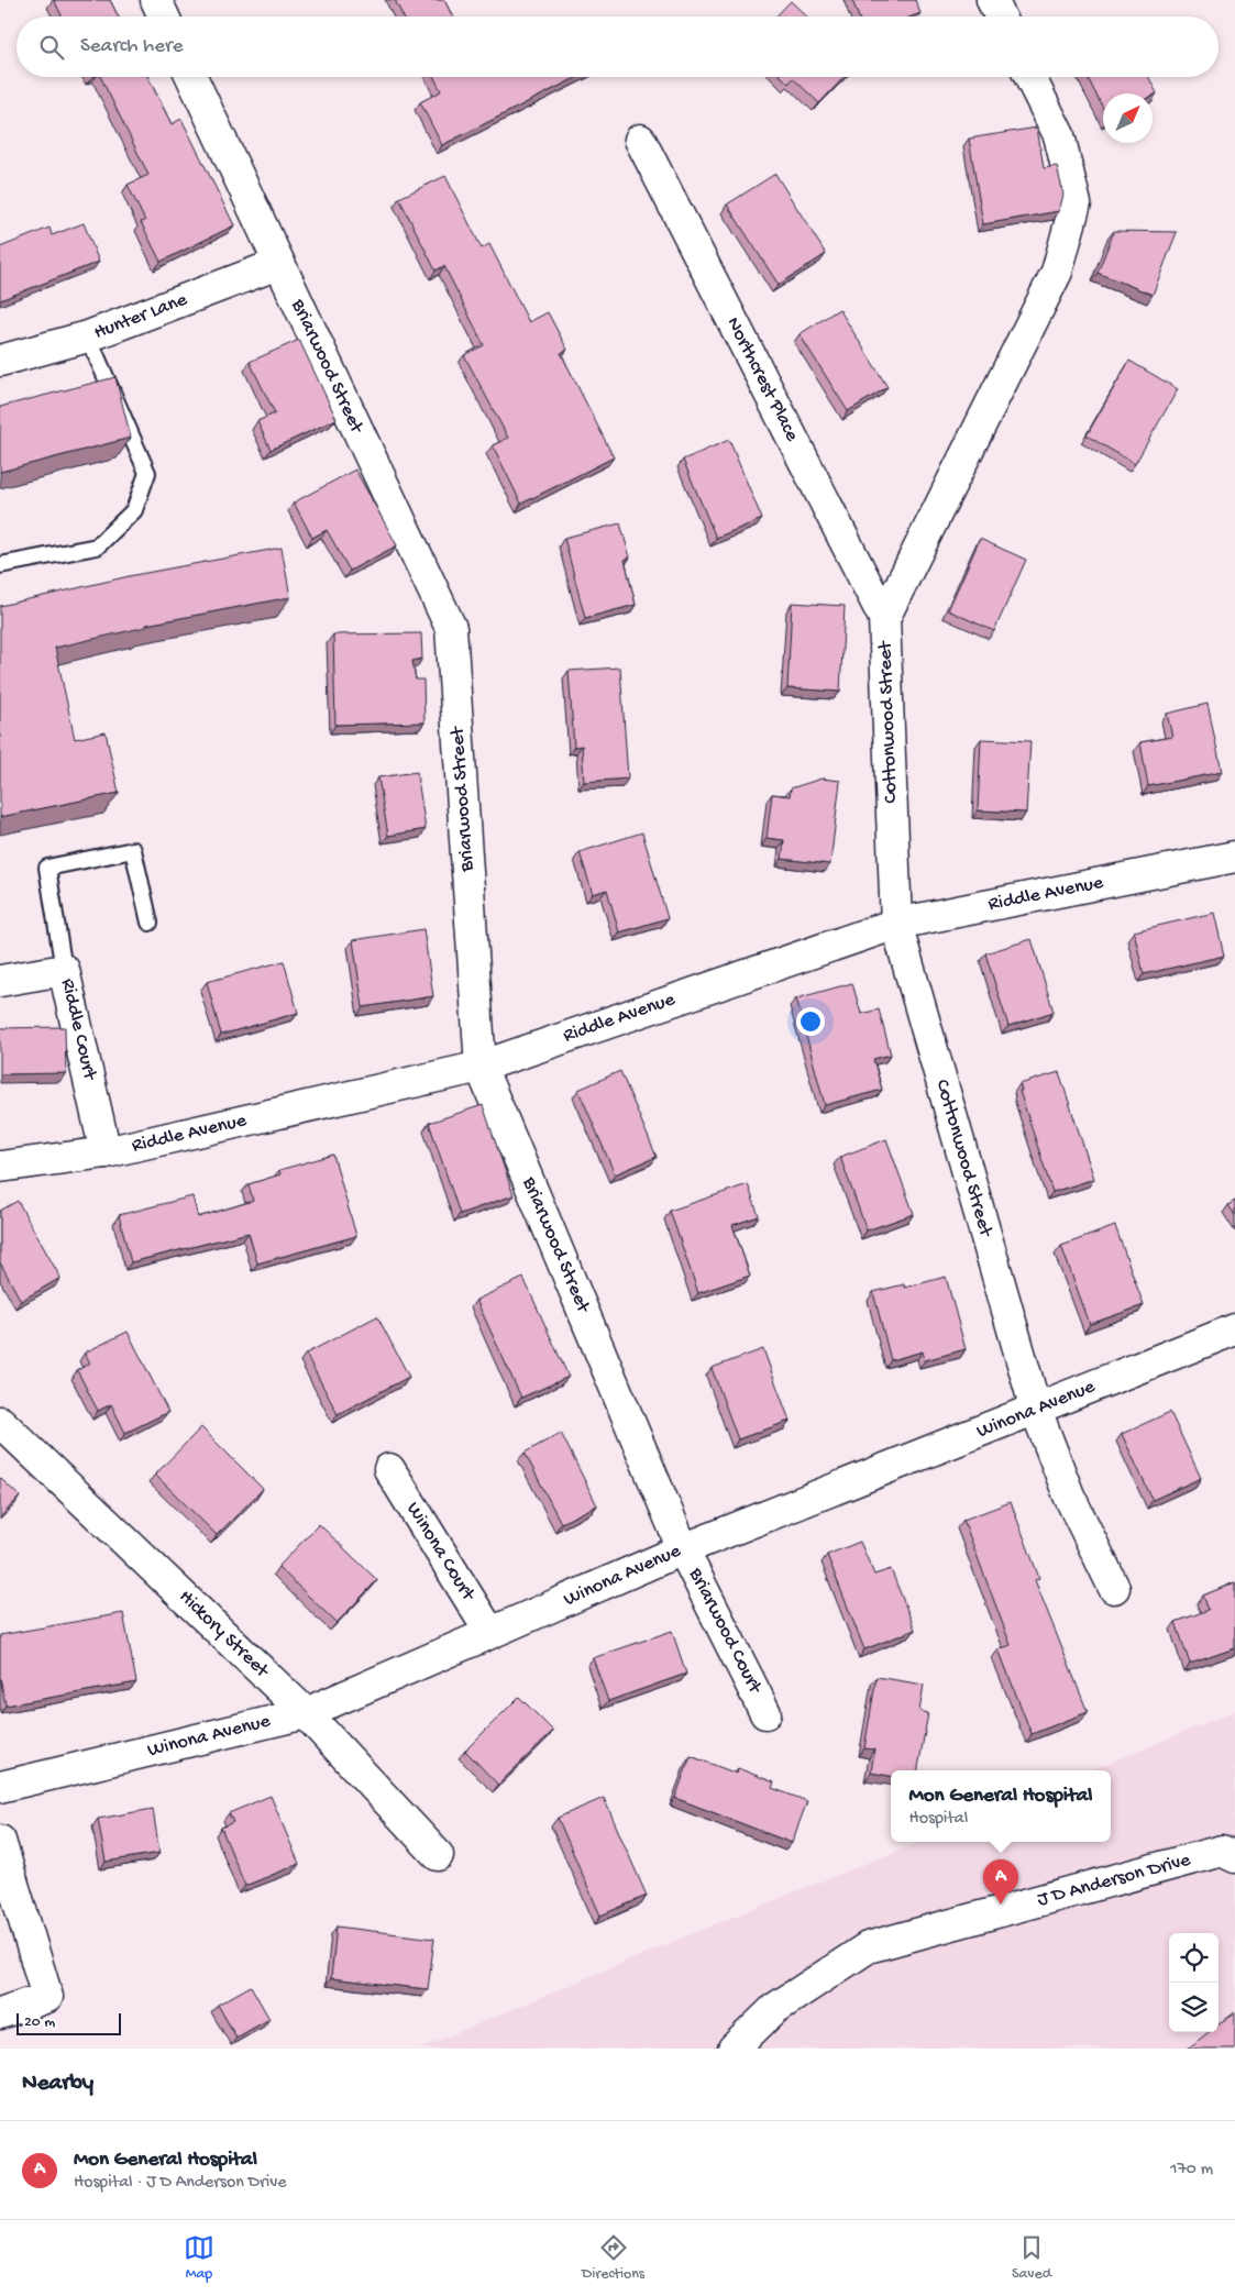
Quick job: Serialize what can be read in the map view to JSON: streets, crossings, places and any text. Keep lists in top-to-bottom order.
{
  "streets": {
    "street": [
      "Hunter Lane",
      "Briarwood Street",
      "Northcrest Place",
      "Cottonwood Street",
      "Riddle Avenue",
      "Riddle Court",
      "Winona Avenue",
      "Winona Court",
      "Briarwood Court",
      "Hickory Street",
      "J D Anderson Drive"
    ]
  },
  "crossings": [
    ["Hunter Lane", "Briarwood Street"],
    ["Briarwood Street", "Riddle Avenue"],
    ["Briarwood Street", "Winona Avenue"],
    ["Briarwood Street", "Briarwood Court"],
    ["Northcrest Place", "Cottonwood Street"],
    ["Cottonwood Street", "Riddle Avenue"],
    ["Cottonwood Street", "Winona Avenue"],
    ["Riddle Avenue", "Riddle Court"],
    ["Winona Avenue", "Winona Court"],
    ["Winona Avenue", "Briarwood Court"],
    ["Winona Avenue", "Hickory Street"]
  ],
  "scale_bar": "20 m",
  "north": "top right",
  "page": {
    "search": "Search here",
    "popup": ["Mon General Hospital", "Hospital"],
    "pins": "A",
    "scale": "20 m",
    "heading": "Nearby",
    "list": [
      {
        "mark": "A",
        "name": "Mon General Hospital",
        "note": "Hospital · J D Anderson Drive",
        "value": "170 m"
      }
    ],
    "nav": ["Map", "Directions", "Saved"]
  }
}
